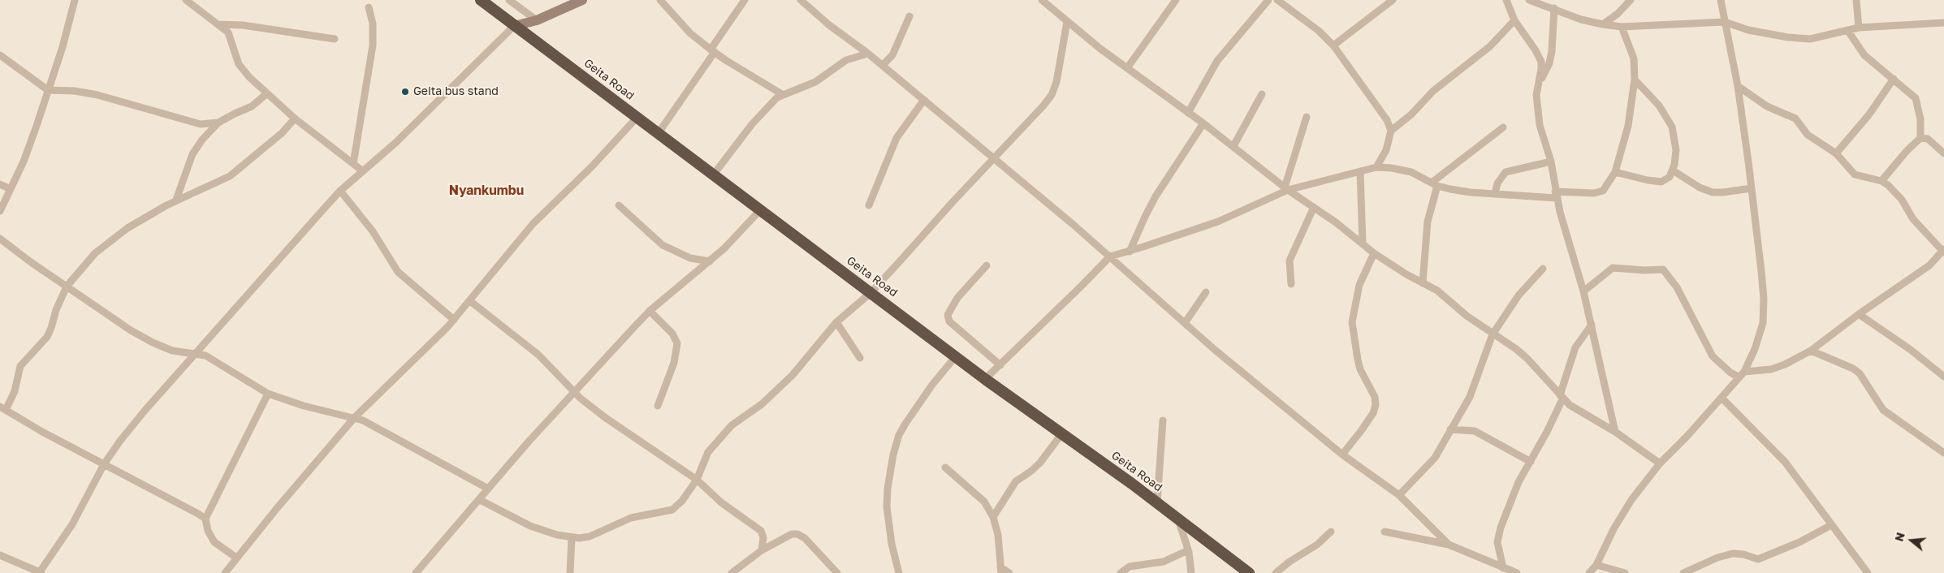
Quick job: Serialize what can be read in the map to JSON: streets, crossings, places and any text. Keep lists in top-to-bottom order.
{
  "streets": {
    "highway": ["Geita Road"]
  },
  "districts": ["Nyankumbu"],
  "places": ["Geita bus stand"],
  "north": "left"
}
